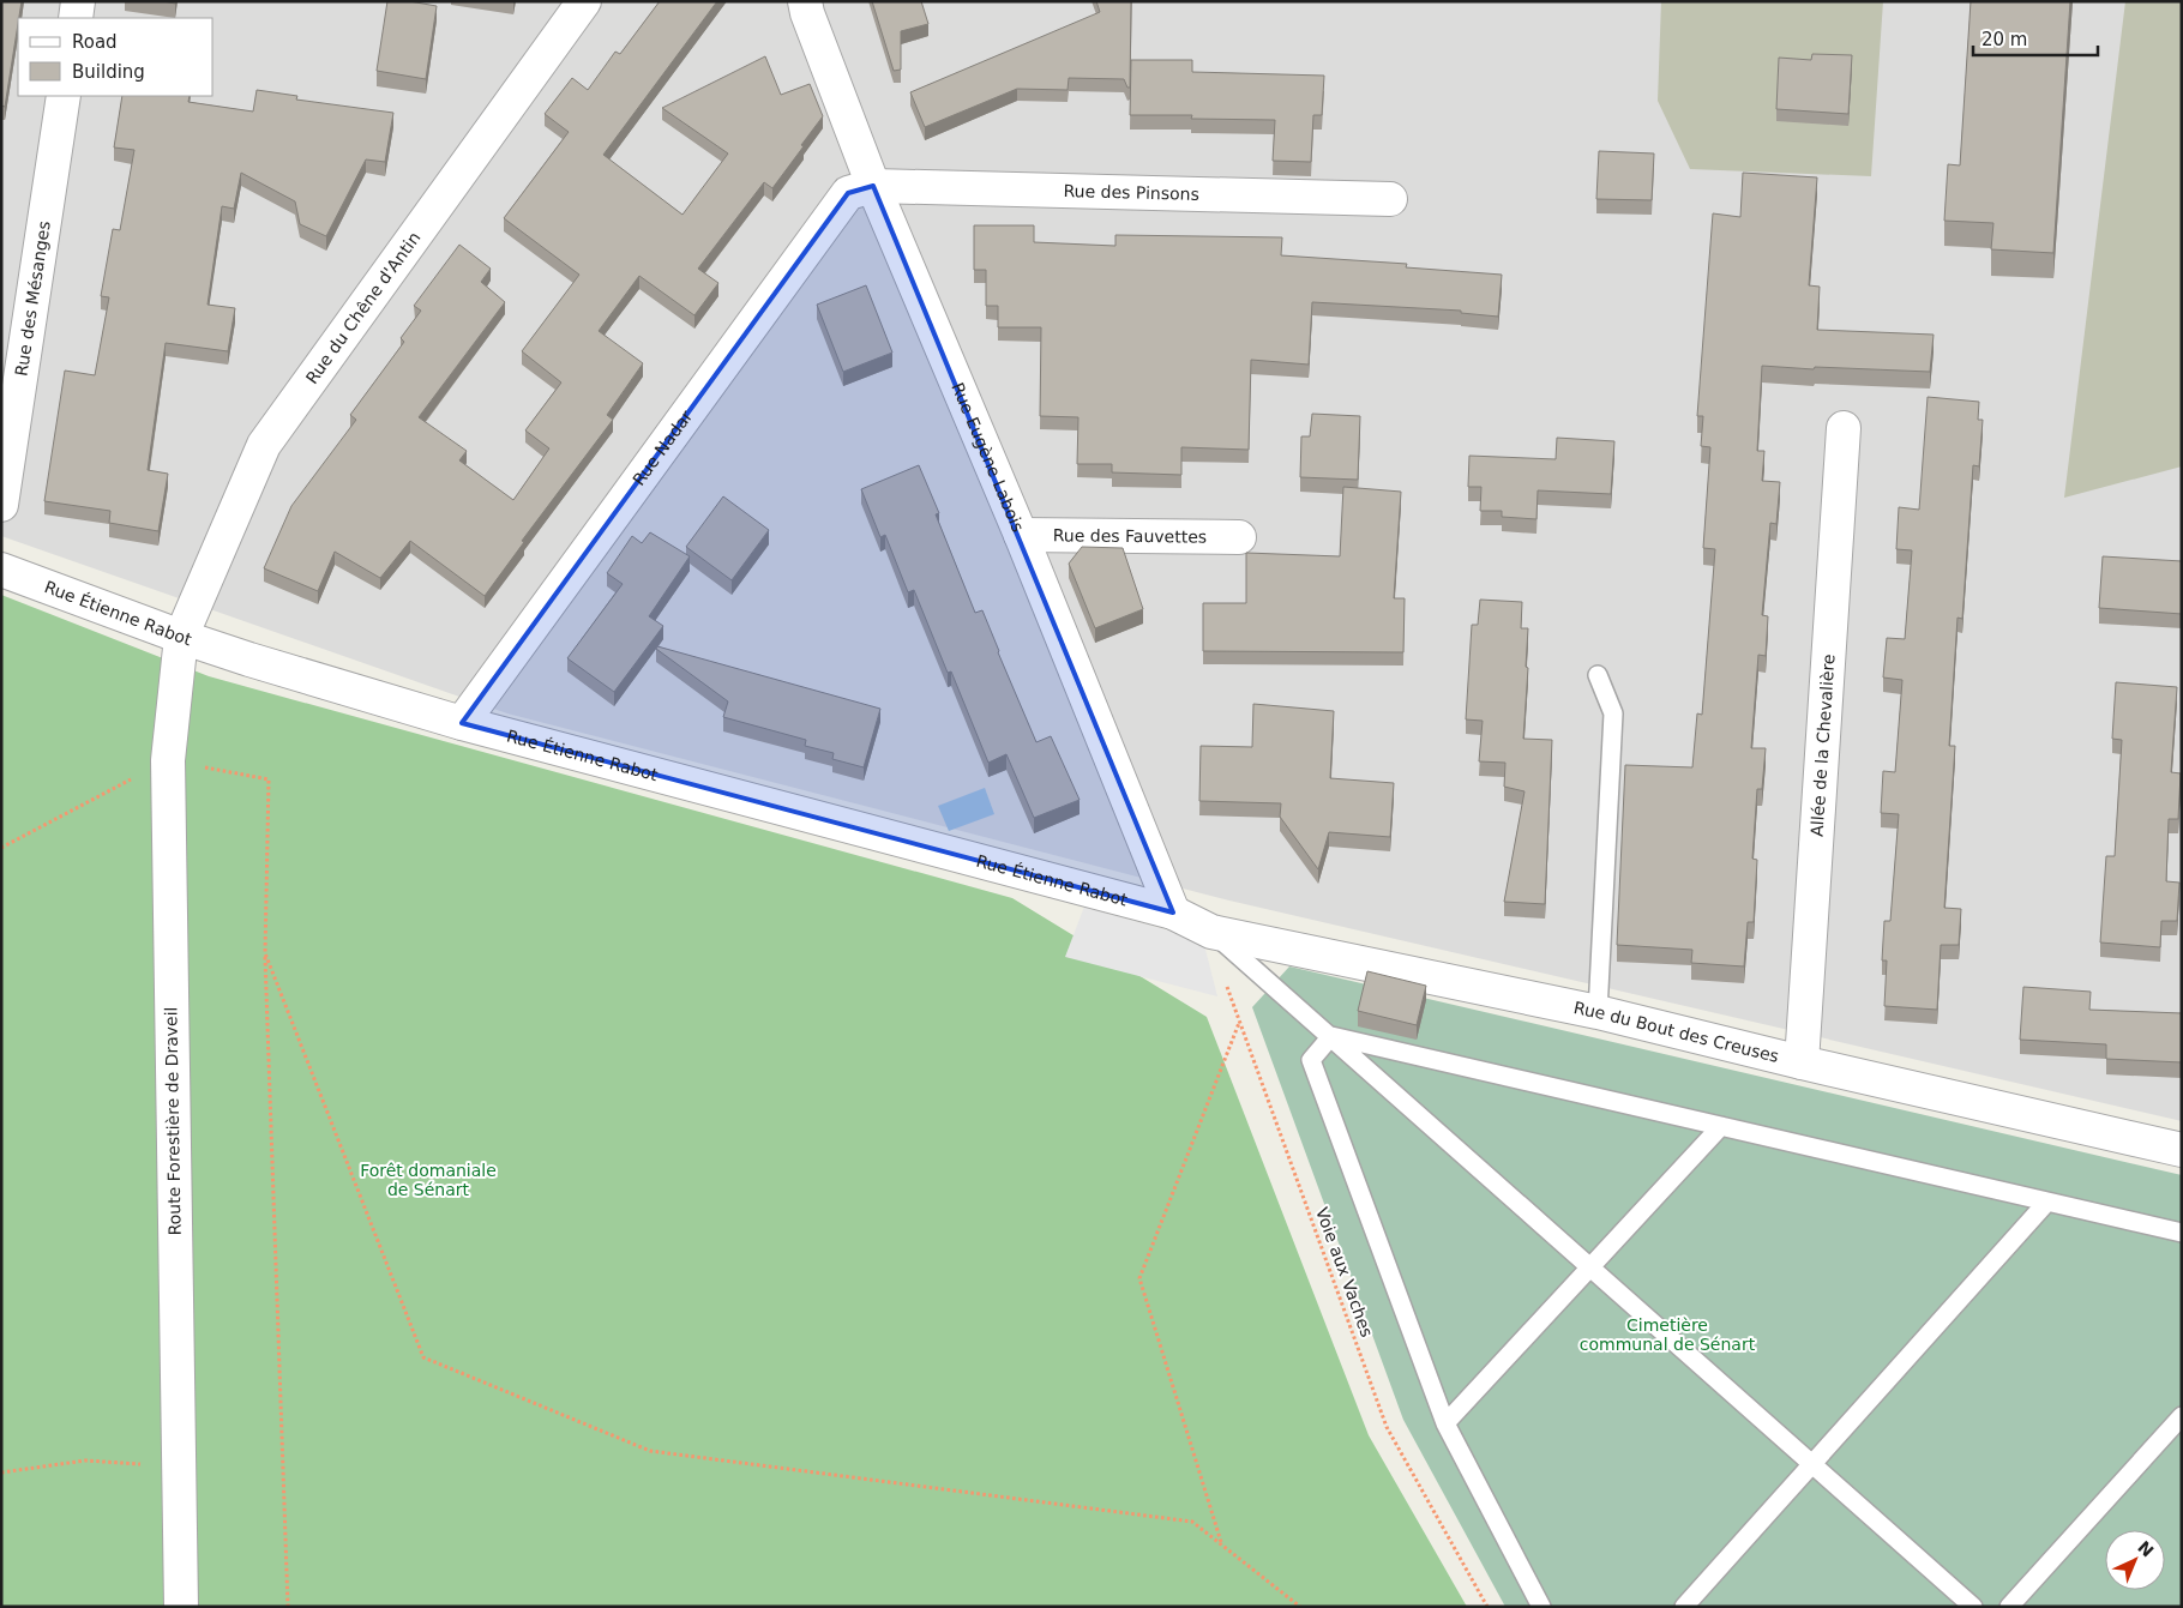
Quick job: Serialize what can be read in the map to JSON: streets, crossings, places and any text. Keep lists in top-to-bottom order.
{
  "streets": {
    "street": [
      "Rue des Pinsons",
      "Rue des Mésanges",
      "Rue du Chêne d'Antin",
      "Rue Nadar",
      "Rue Eugène Labois",
      "Rue des Fauvettes",
      "Rue Étienne Rabot",
      "Allée de la Chevalière",
      "Rue du Bout des Creuses",
      "Route Forestière de Draveil"
    ],
    "path": ["Voie aux Vaches"]
  },
  "crossings": [
    ["Rue des Pinsons", "Rue Nadar"],
    ["Rue des Pinsons", "Rue Eugène Labois"],
    ["Rue du Chêne d'Antin", "Rue Étienne Rabot"],
    ["Rue du Chêne d'Antin", "Route Forestière de Draveil"],
    ["Rue Nadar", "Rue Eugène Labois"],
    ["Rue Nadar", "Rue Étienne Rabot"],
    ["Rue Eugène Labois", "Rue des Fauvettes"],
    ["Rue Eugène Labois", "Rue Étienne Rabot"],
    ["Rue Eugène Labois", "Rue du Bout des Creuses"],
    ["Rue Étienne Rabot", "Rue du Bout des Creuses"],
    ["Rue Étienne Rabot", "Route Forestière de Draveil"],
    ["Allée de la Chevalière", "Rue du Bout des Creuses"],
    ["Rue du Bout des Creuses", "Voie aux Vaches"]
  ],
  "parks": ["Forêt domaniale de Sénart", "Cimetière communal de Sénart"],
  "legend": ["Road", "Building"],
  "scale_bar": "20 m",
  "north": "top right"
}
